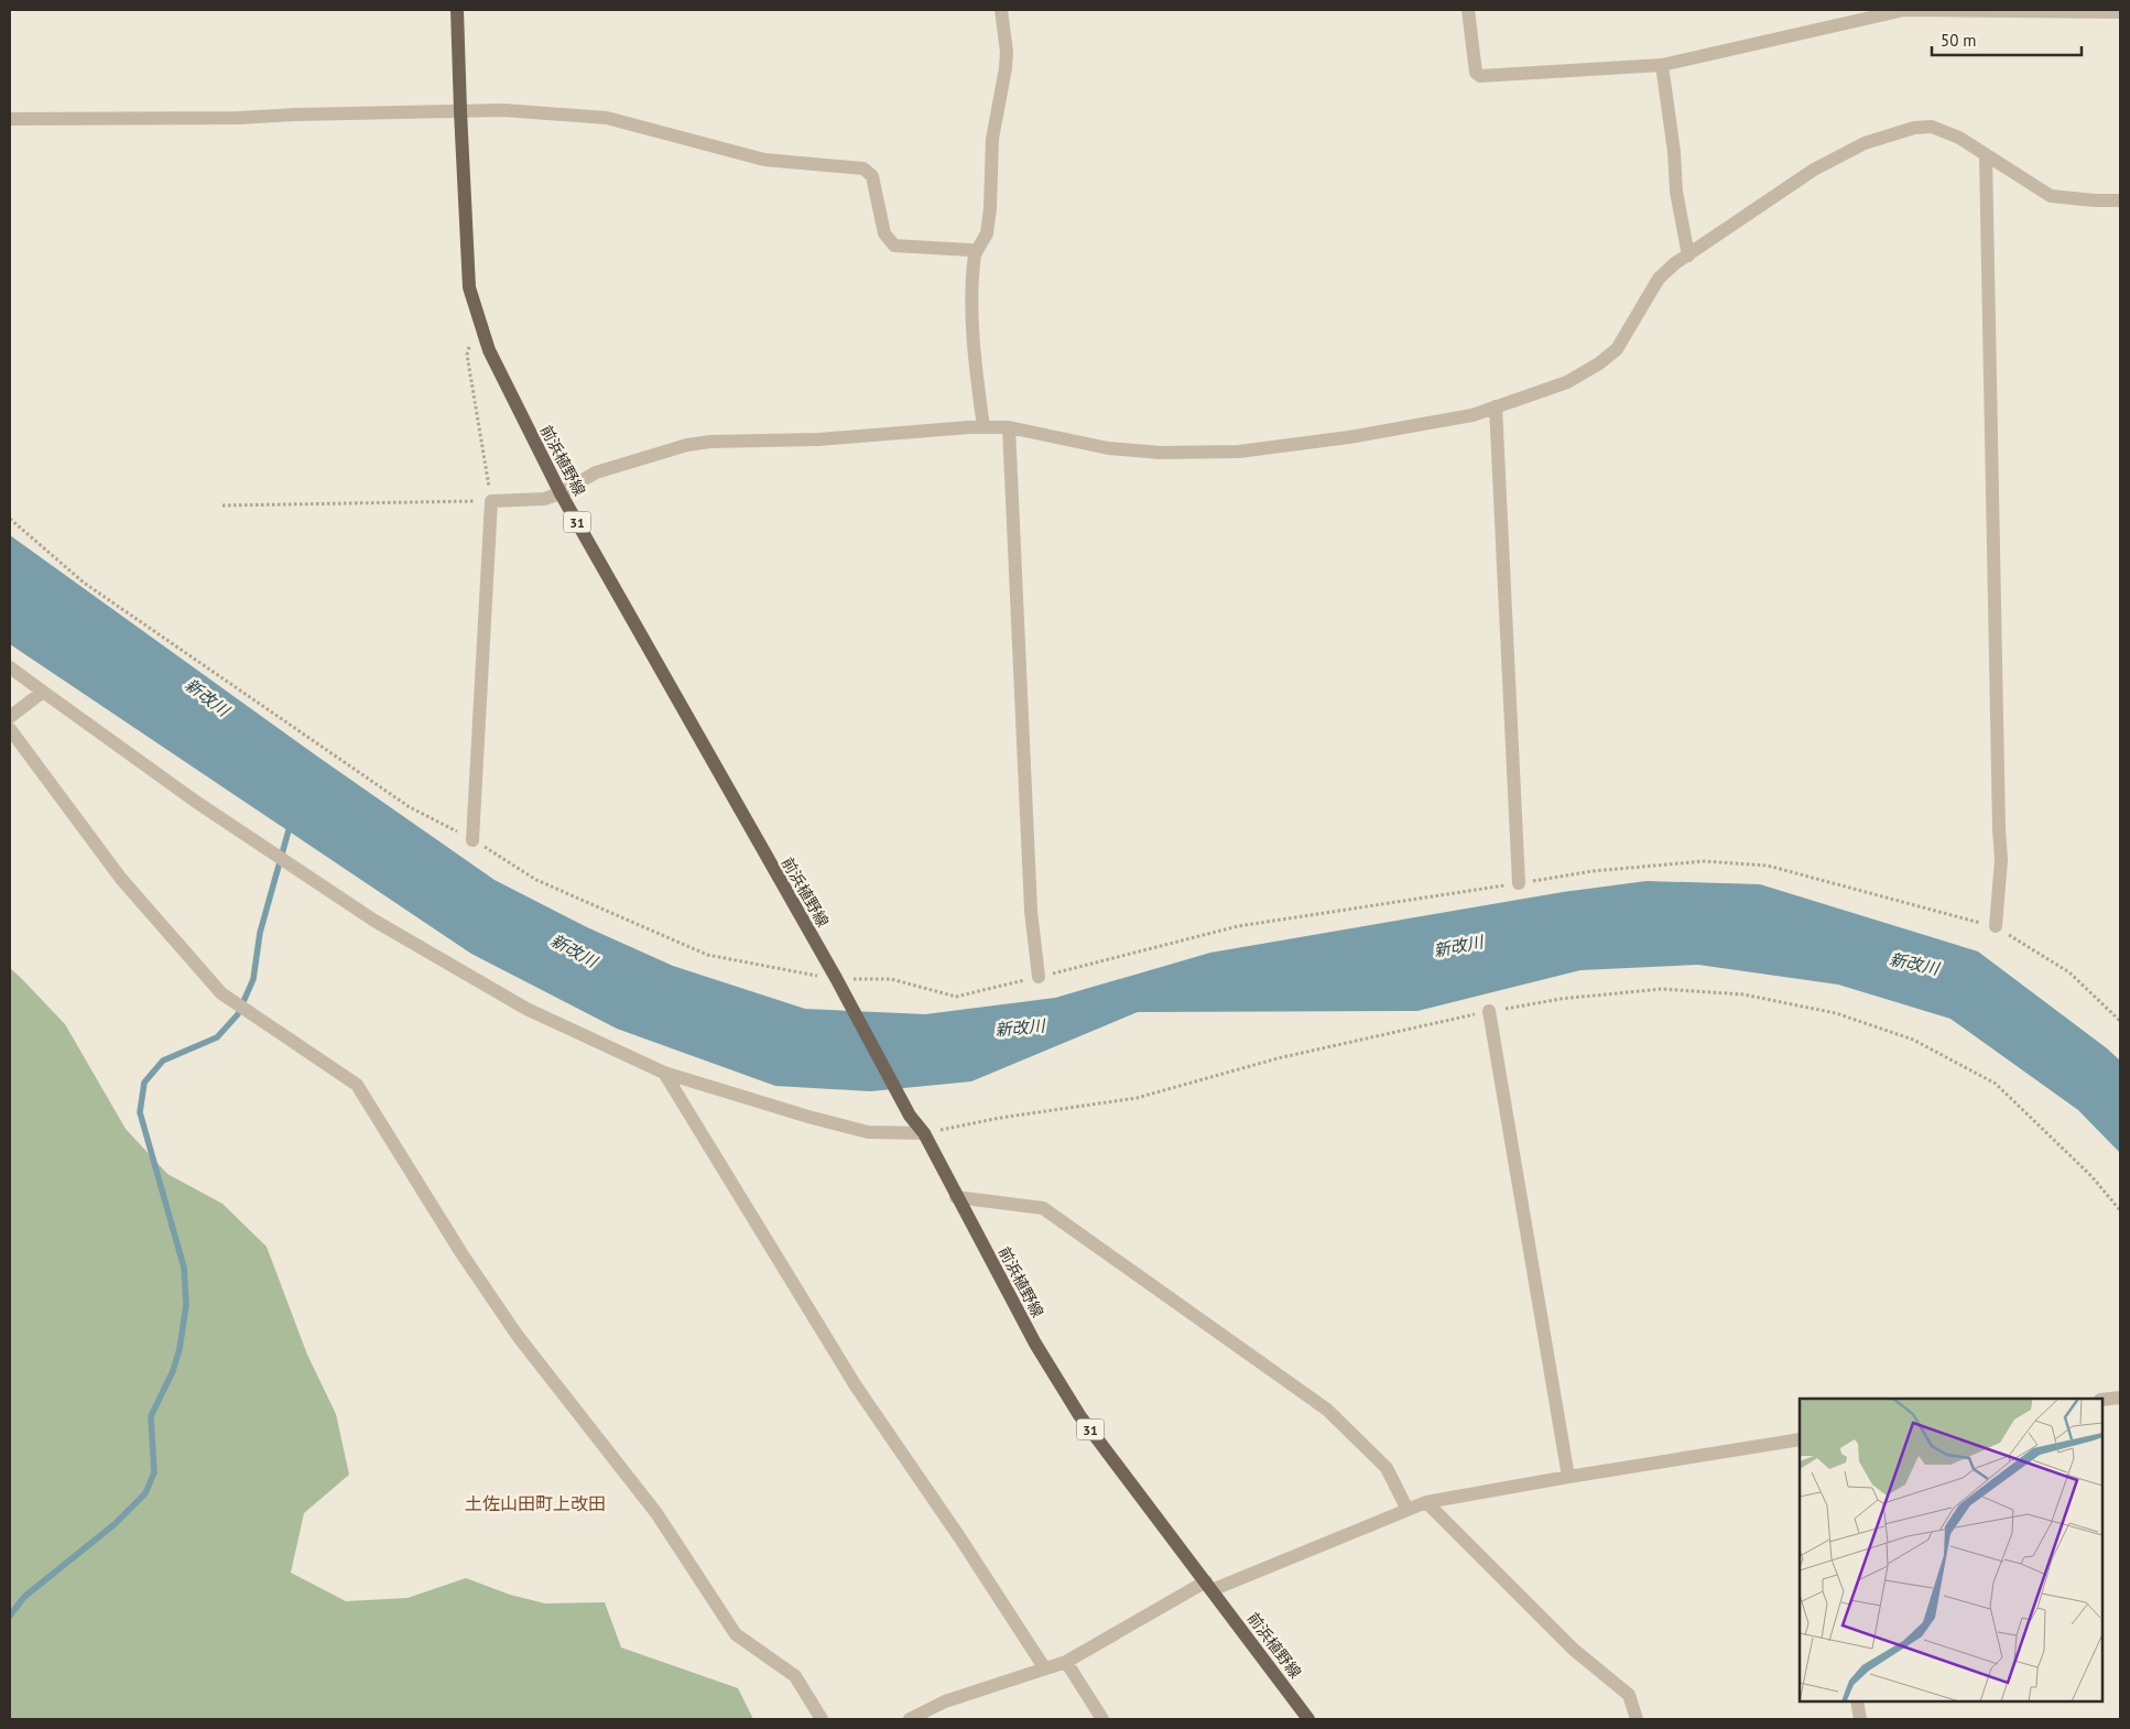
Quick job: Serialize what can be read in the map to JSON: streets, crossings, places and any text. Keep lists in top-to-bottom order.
{
  "streets": {
    "main road": ["前浜植野線", "31"]
  },
  "districts": ["土佐山田町上改田"],
  "water": ["新改川"],
  "scale_bar": "50 m"
}
